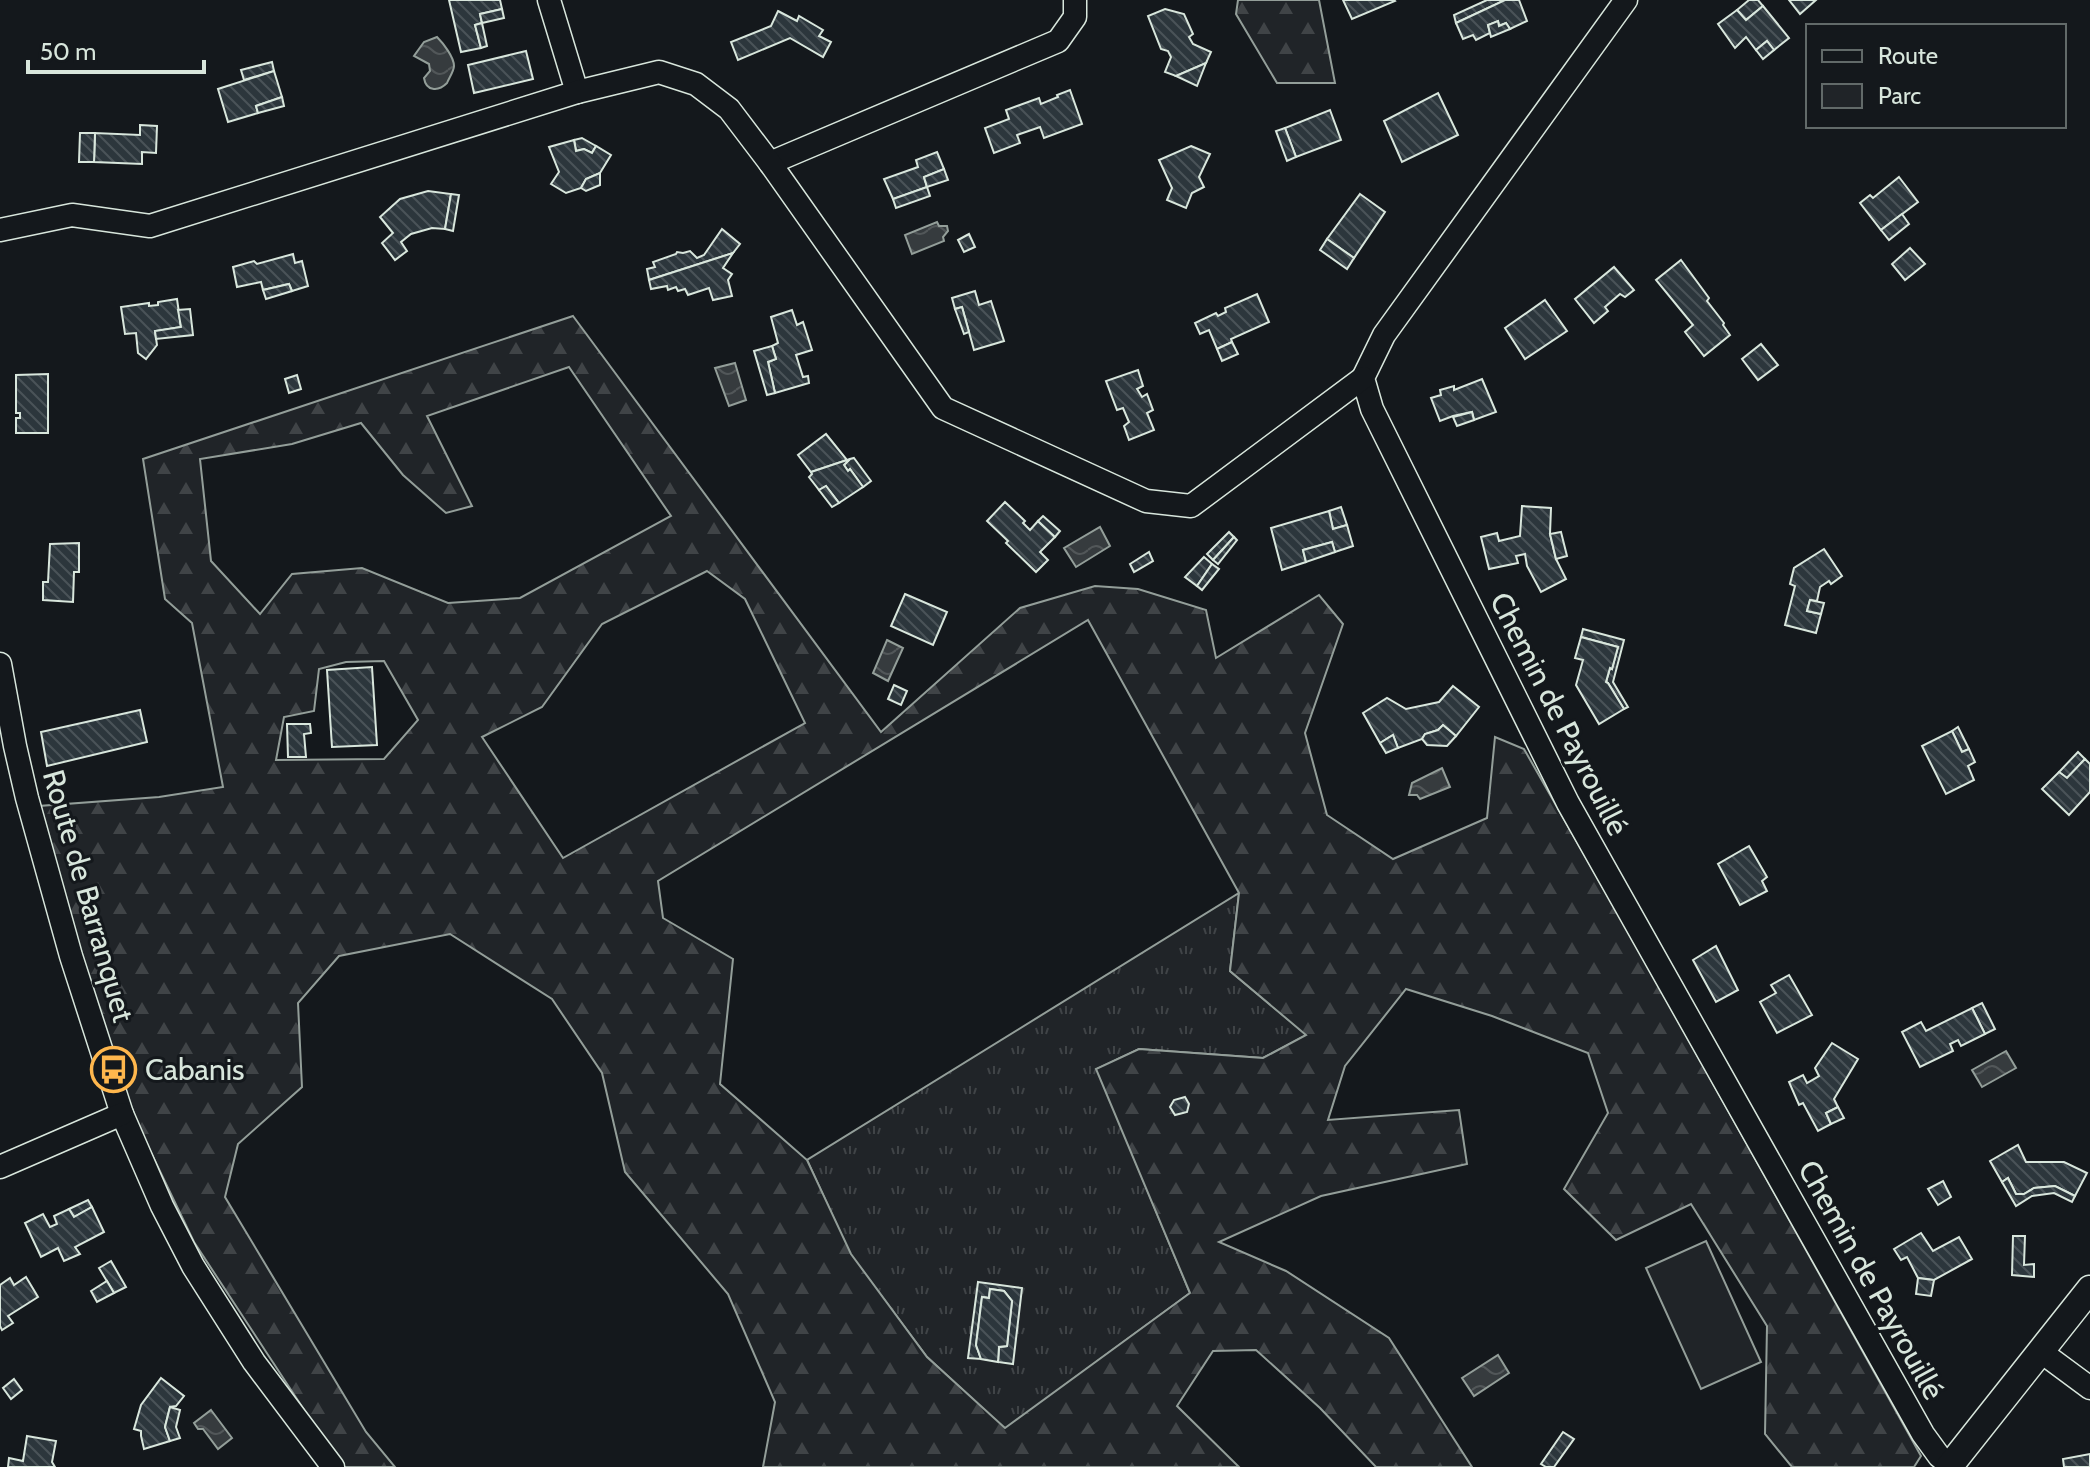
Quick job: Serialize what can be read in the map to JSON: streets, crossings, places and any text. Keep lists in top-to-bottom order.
{
  "streets": {
    "street": ["Chemin de Payrouillé", "Route de Barranquet"]
  },
  "places": {
    "bus stop": ["Cabanis"]
  },
  "legend": ["Route", "Parc"],
  "scale_bar": "50 m"
}
